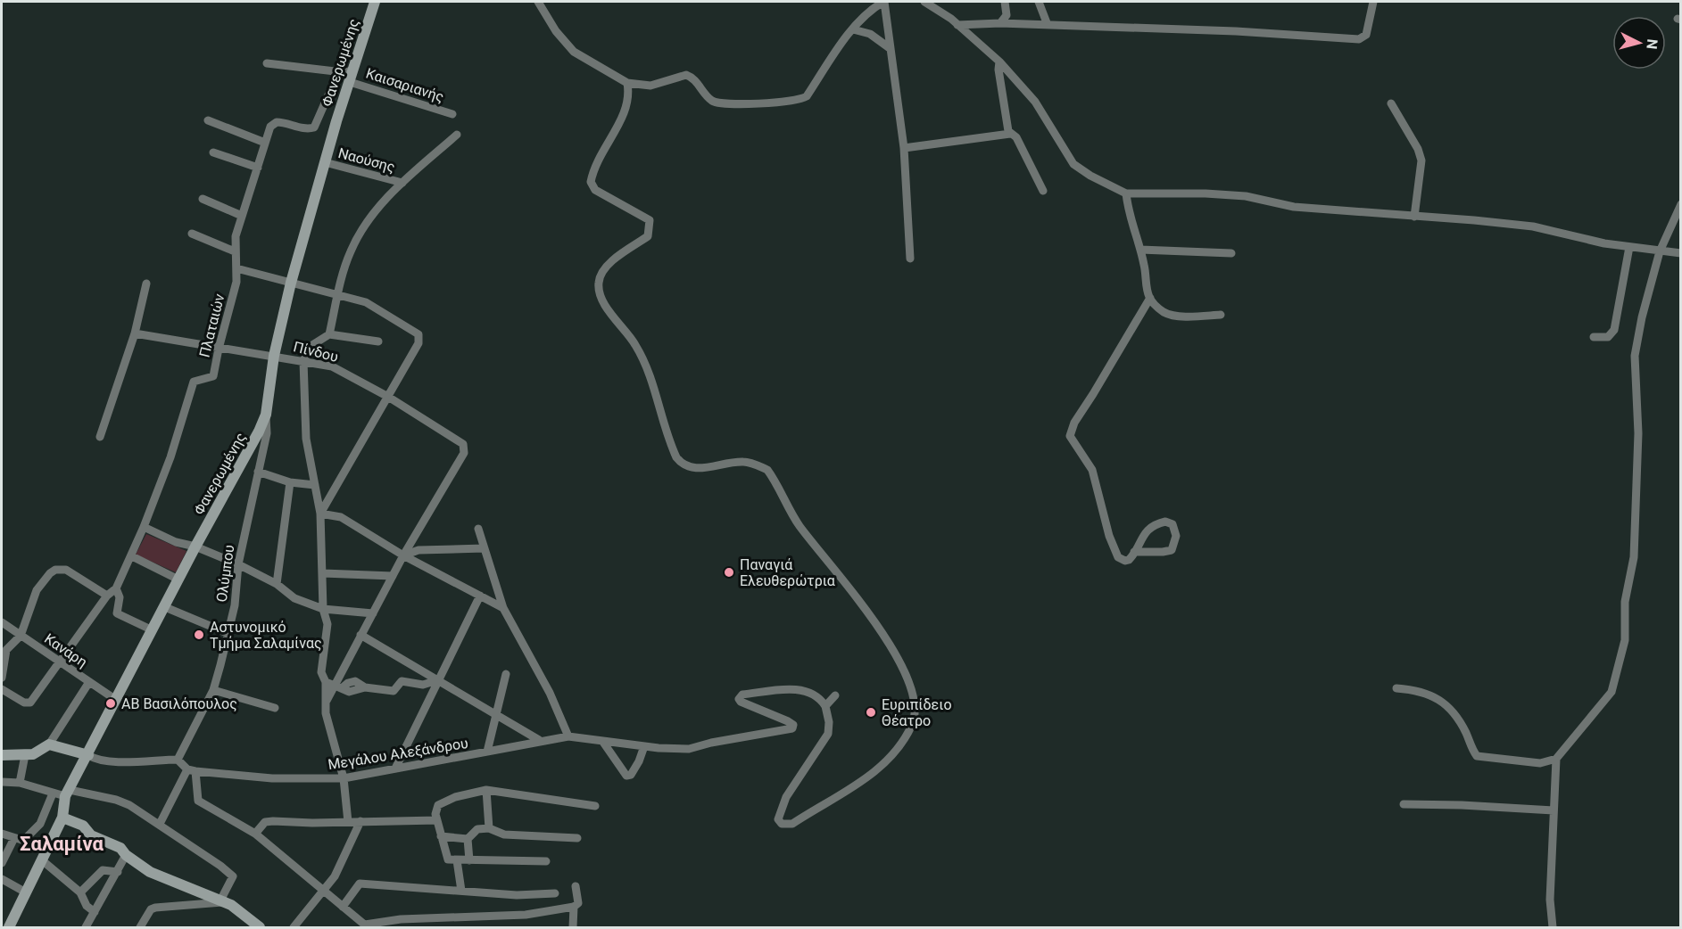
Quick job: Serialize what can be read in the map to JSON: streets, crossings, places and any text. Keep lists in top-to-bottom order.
{
  "streets": {
    "main road": ["Φανερωμένης"],
    "street": [
      "Καισαριανής",
      "Ναούσης",
      "Πλαταιών",
      "Πίνδου",
      "Ολύμπου",
      "Κανάρη",
      "Μεγάλου Αλεξάνδρου"
    ]
  },
  "crossings": [
    ["Φανερωμένης", "Καισαριανής"],
    ["Φανερωμένης", "Ναούσης"],
    ["Φανερωμένης", "Πλαταιών"],
    ["Φανερωμένης", "Πίνδου"],
    ["Φανερωμένης", "Ολύμπου"],
    ["Φανερωμένης", "Κανάρη"],
    ["Καισαριανής", "Πλαταιών"],
    ["Πλαταιών", "Πίνδου"]
  ],
  "districts": ["Σαλαμίνα"],
  "places": [
    "Παναγιά Ελευθερώτρια",
    "Αστυνομικό Τμήμα Σαλαμίνας",
    "ΑΒ Βασιλόπουλος",
    "Ευριπίδειο Θέατρο"
  ],
  "north": "right"
}
